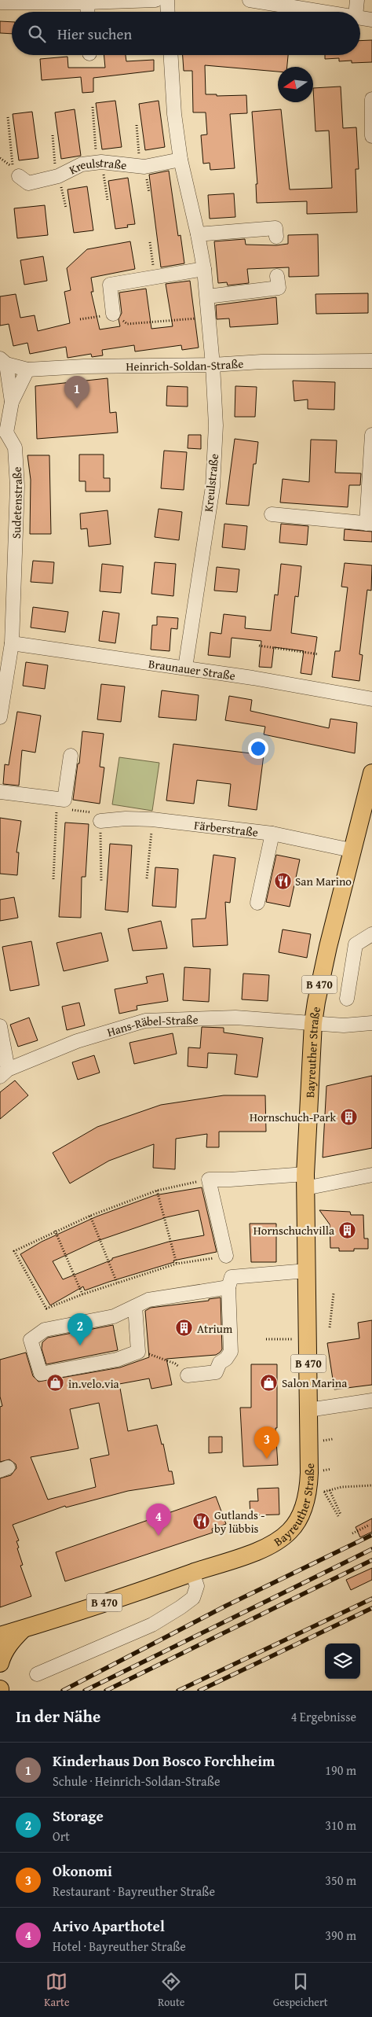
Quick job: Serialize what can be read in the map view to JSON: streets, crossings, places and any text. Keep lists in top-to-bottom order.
{
  "streets": {
    "main road": ["B 470", "Bayreuther Straße"],
    "street": [
      "Kreulstraße",
      "Heinrich-Soldan-Straße",
      "Sudetenstraße",
      "Braunauer Straße",
      "Färberstraße",
      "Hans-Räbel-Straße"
    ]
  },
  "crossings": [
    ["Kreulstraße", "Heinrich-Soldan-Straße"],
    ["Kreulstraße", "Braunauer Straße"],
    ["Sudetenstraße", "Braunauer Straße"],
    ["Färberstraße", "Bayreuther Straße"],
    ["B 470", "Bayreuther Straße"],
    ["Hans-Räbel-Straße", "Bayreuther Straße"]
  ],
  "places": {
    "restaurant": ["San Marino", "Gutlands - by lübbis"],
    "building": ["Hornschuch-Park", "Hornschuchvilla", "Atrium"],
    "shop": ["Salon Marina", "in.velo.via"]
  },
  "north": "left",
  "page": {
    "search": "Hier suchen",
    "pins": [
      "1",
      "2",
      "3",
      "4"
    ],
    "heading": ["In der Nähe", "4 Ergebnisse"],
    "list": [
      {
        "mark": "1",
        "name": "Kinderhaus Don Bosco Forchheim",
        "note": "Schule · Heinrich-Soldan-Straße",
        "value": "190 m"
      },
      {
        "mark": "2",
        "name": "Storage",
        "note": "Ort",
        "value": "310 m"
      },
      {
        "mark": "3",
        "name": "Okonomi",
        "note": "Restaurant · Bayreuther Straße",
        "value": "350 m"
      },
      {
        "mark": "4",
        "name": "Arivo Aparthotel",
        "note": "Hotel · Bayreuther Straße",
        "value": "390 m"
      }
    ],
    "nav": ["Karte", "Route", "Gespeichert"]
  }
}
